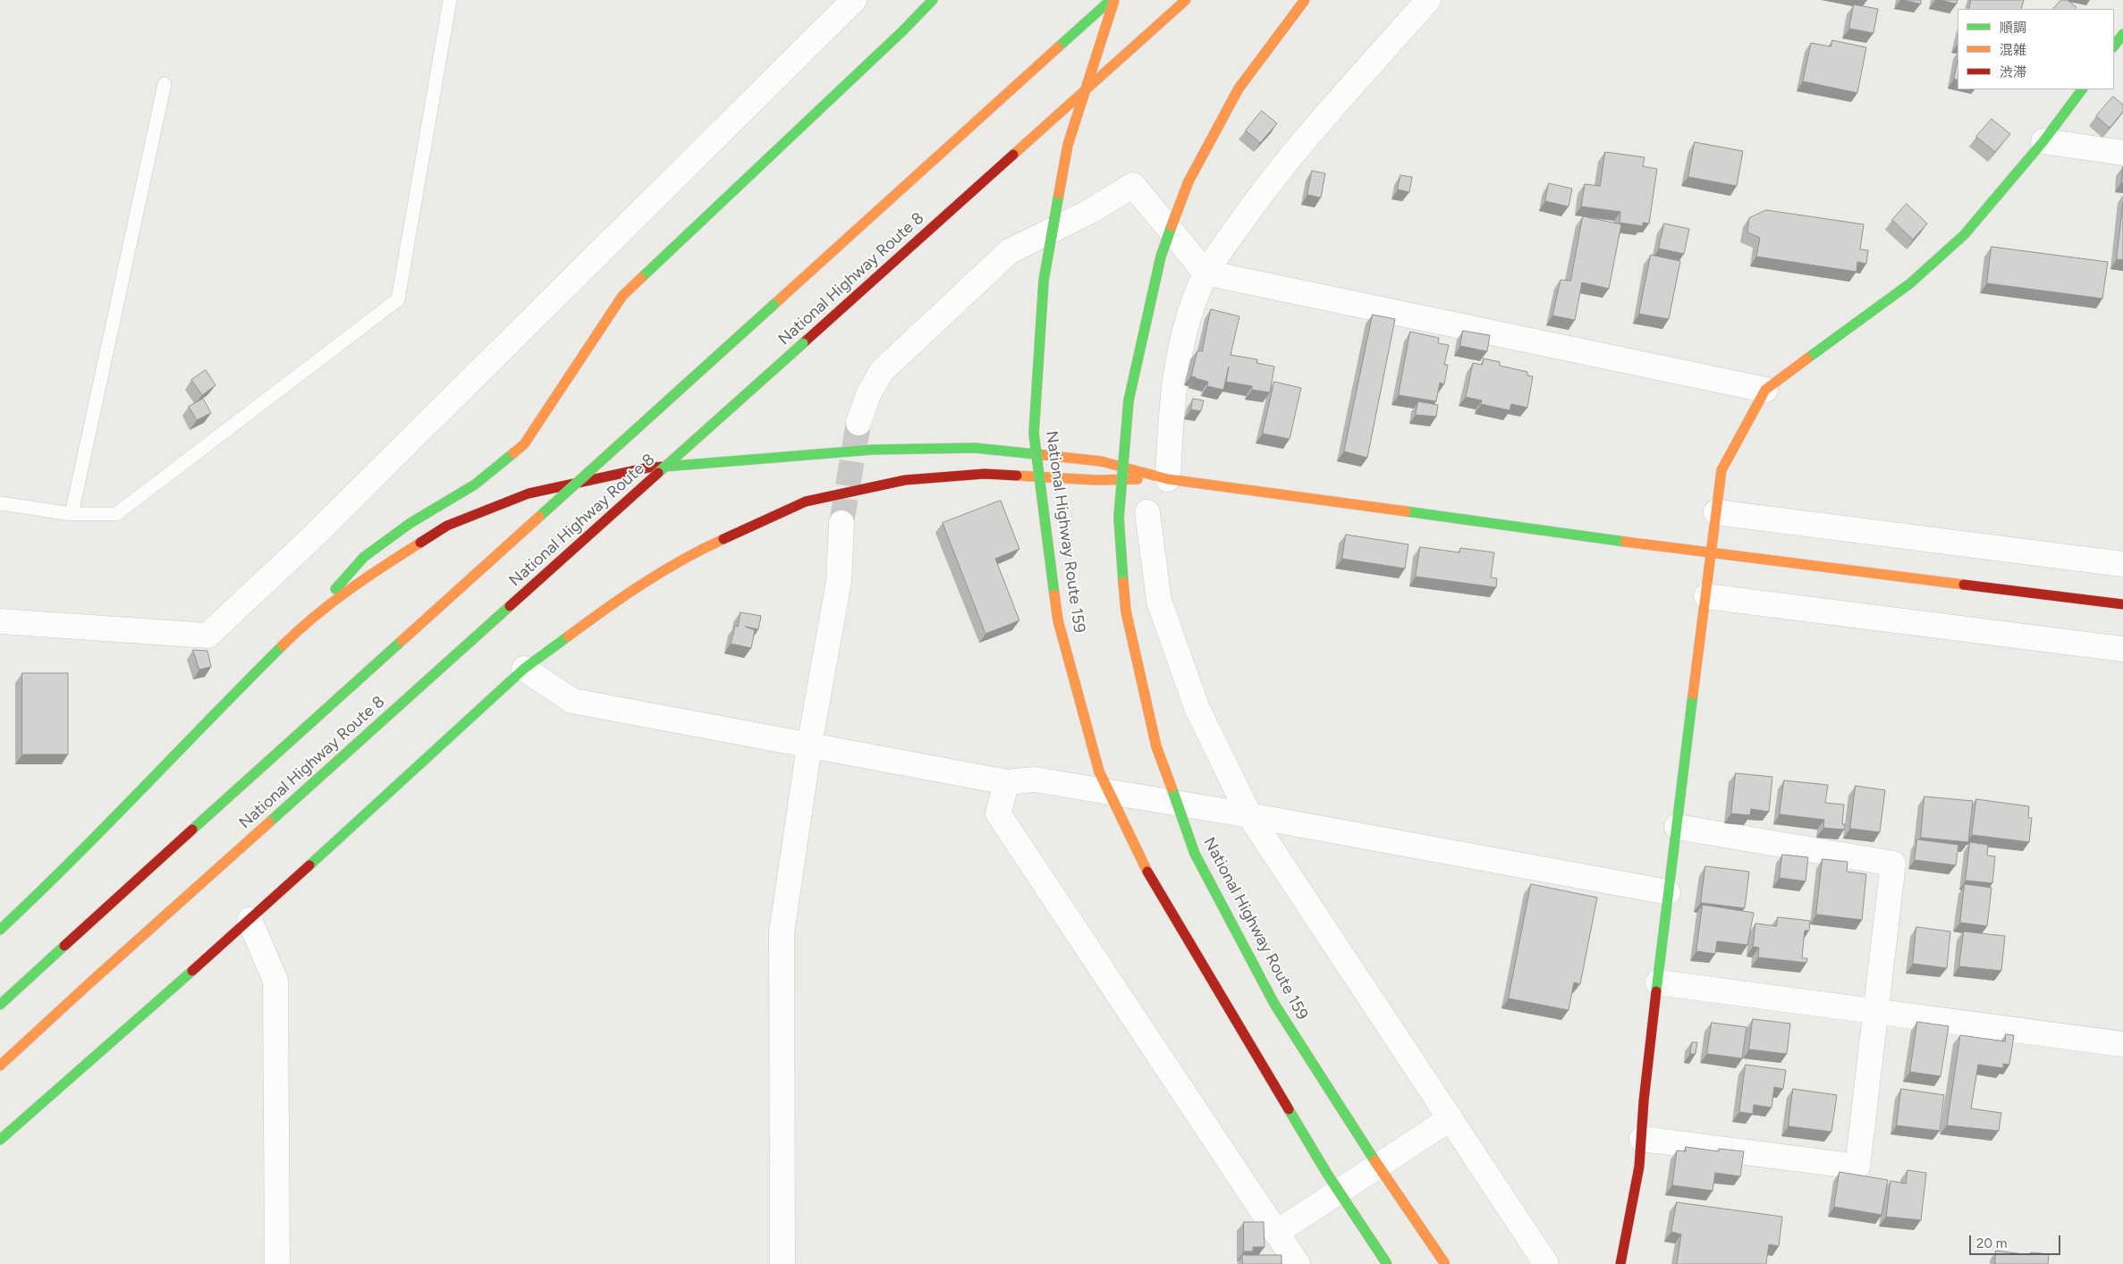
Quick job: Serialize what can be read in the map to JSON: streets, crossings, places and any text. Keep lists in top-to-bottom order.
{
  "streets": {
    "main road": ["National Highway Route 8", "National Highway Route 159"]
  },
  "legend": ["順調", "混雑", "渋滞"],
  "scale_bar": "20 m"
}
